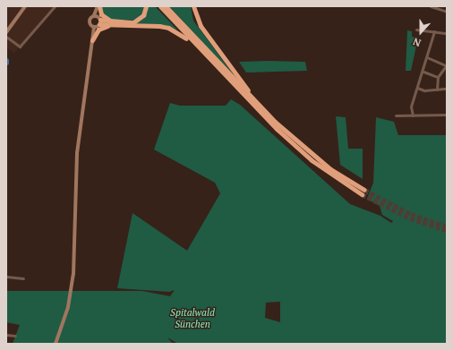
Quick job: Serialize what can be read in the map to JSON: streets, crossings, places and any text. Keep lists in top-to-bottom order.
{
  "parks": ["Spitalwald Sünchen"],
  "north": "bottom"
}
